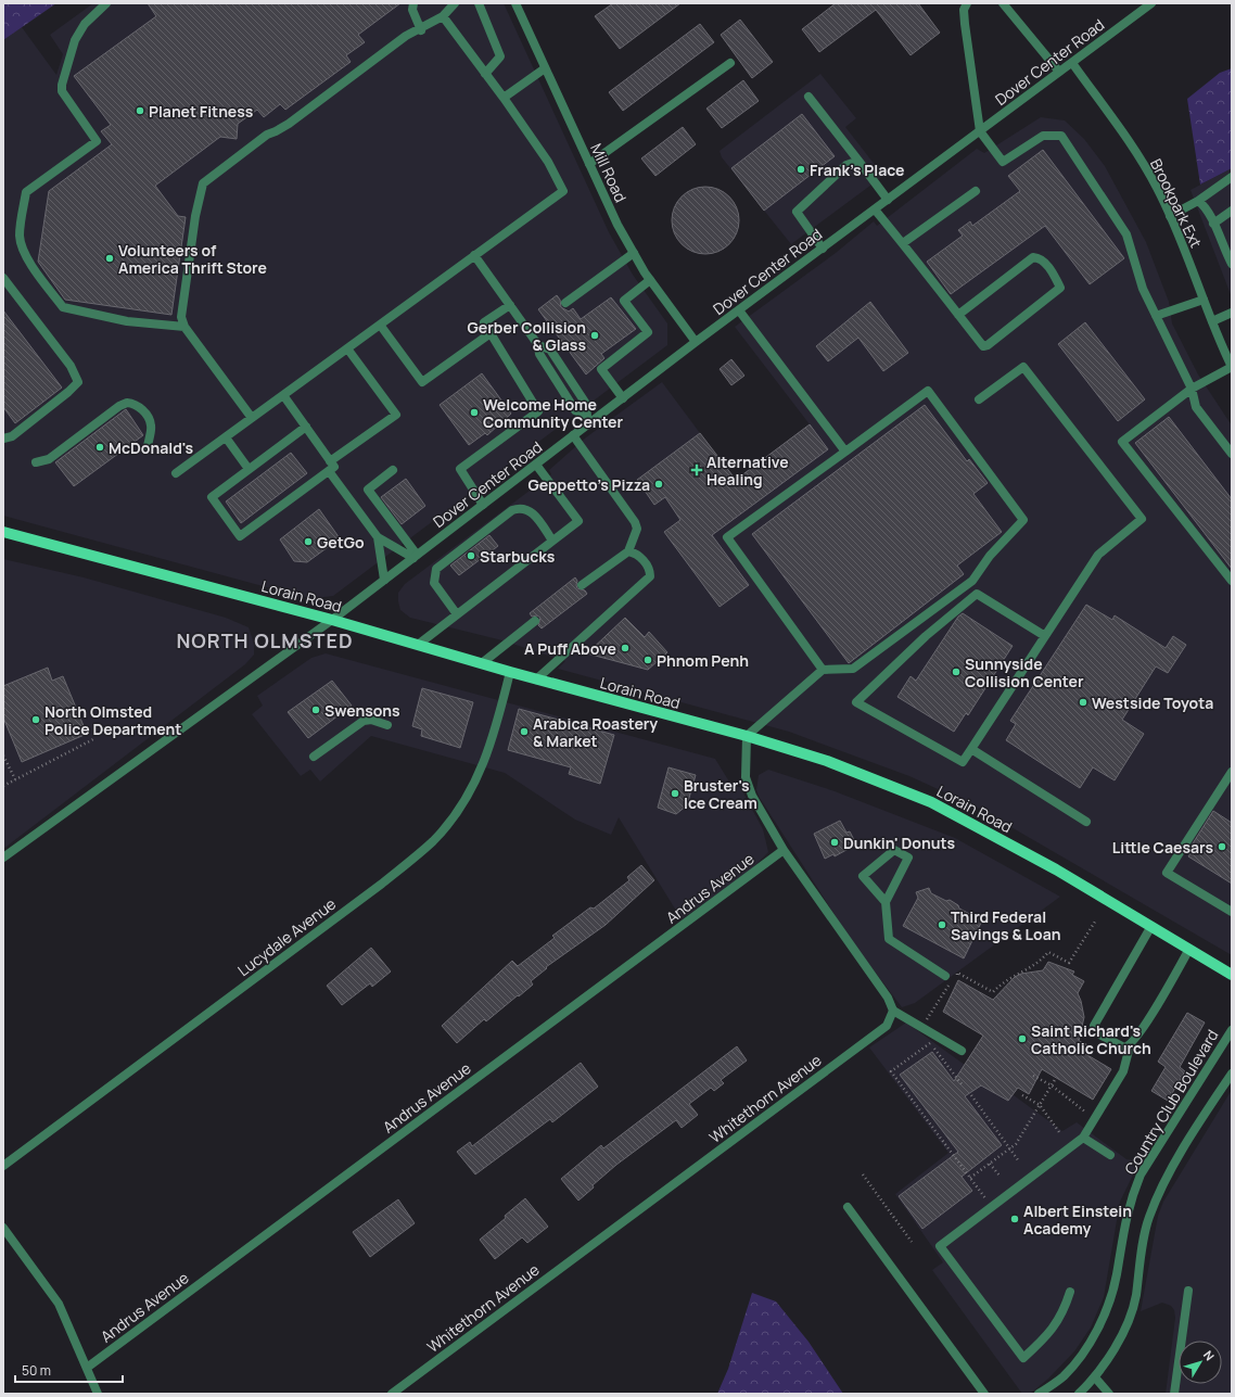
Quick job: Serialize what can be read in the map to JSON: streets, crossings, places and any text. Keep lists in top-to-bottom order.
{
  "streets": {
    "main road": ["Lorain Road"],
    "street": [
      "Dover Center Road",
      "Mill Road",
      "Brookpark Ext",
      "Andrus Avenue",
      "Lucydale Avenue",
      "Whitethorn Avenue",
      "Country Club Boulevard"
    ]
  },
  "crossings": [
    ["Dover Center Road", "Mill Road"],
    ["Dover Center Road", "Brookpark Ext"],
    ["Dover Center Road", "Lorain Road"],
    ["Lorain Road", "Lucydale Avenue"]
  ],
  "districts": ["NORTH OLMSTED"],
  "places": {
    "other": [
      "Planet Fitness",
      "Frank's Place",
      "Volunteers of America Thrift Store",
      "Gerber Collision & Glass",
      "Welcome Home Community Center",
      "McDonald's",
      "Geppetto's Pizza",
      "GetGo",
      "Starbucks",
      "A Puff Above",
      "Phnom Penh",
      "Sunnyside Collision Center",
      "Westside Toyota",
      "Swensons",
      "North Olmsted Police Department",
      "Arabica Roastery & Market",
      "Bruster's Ice Cream",
      "Dunkin' Donuts",
      "Little Caesars",
      "Third Federal Savings & Loan",
      "Saint Richard's Catholic Church",
      "Albert Einstein Academy"
    ],
    "health": ["Alternative Healing"]
  },
  "scale_bar": "50 m",
  "north": "top right"
}
